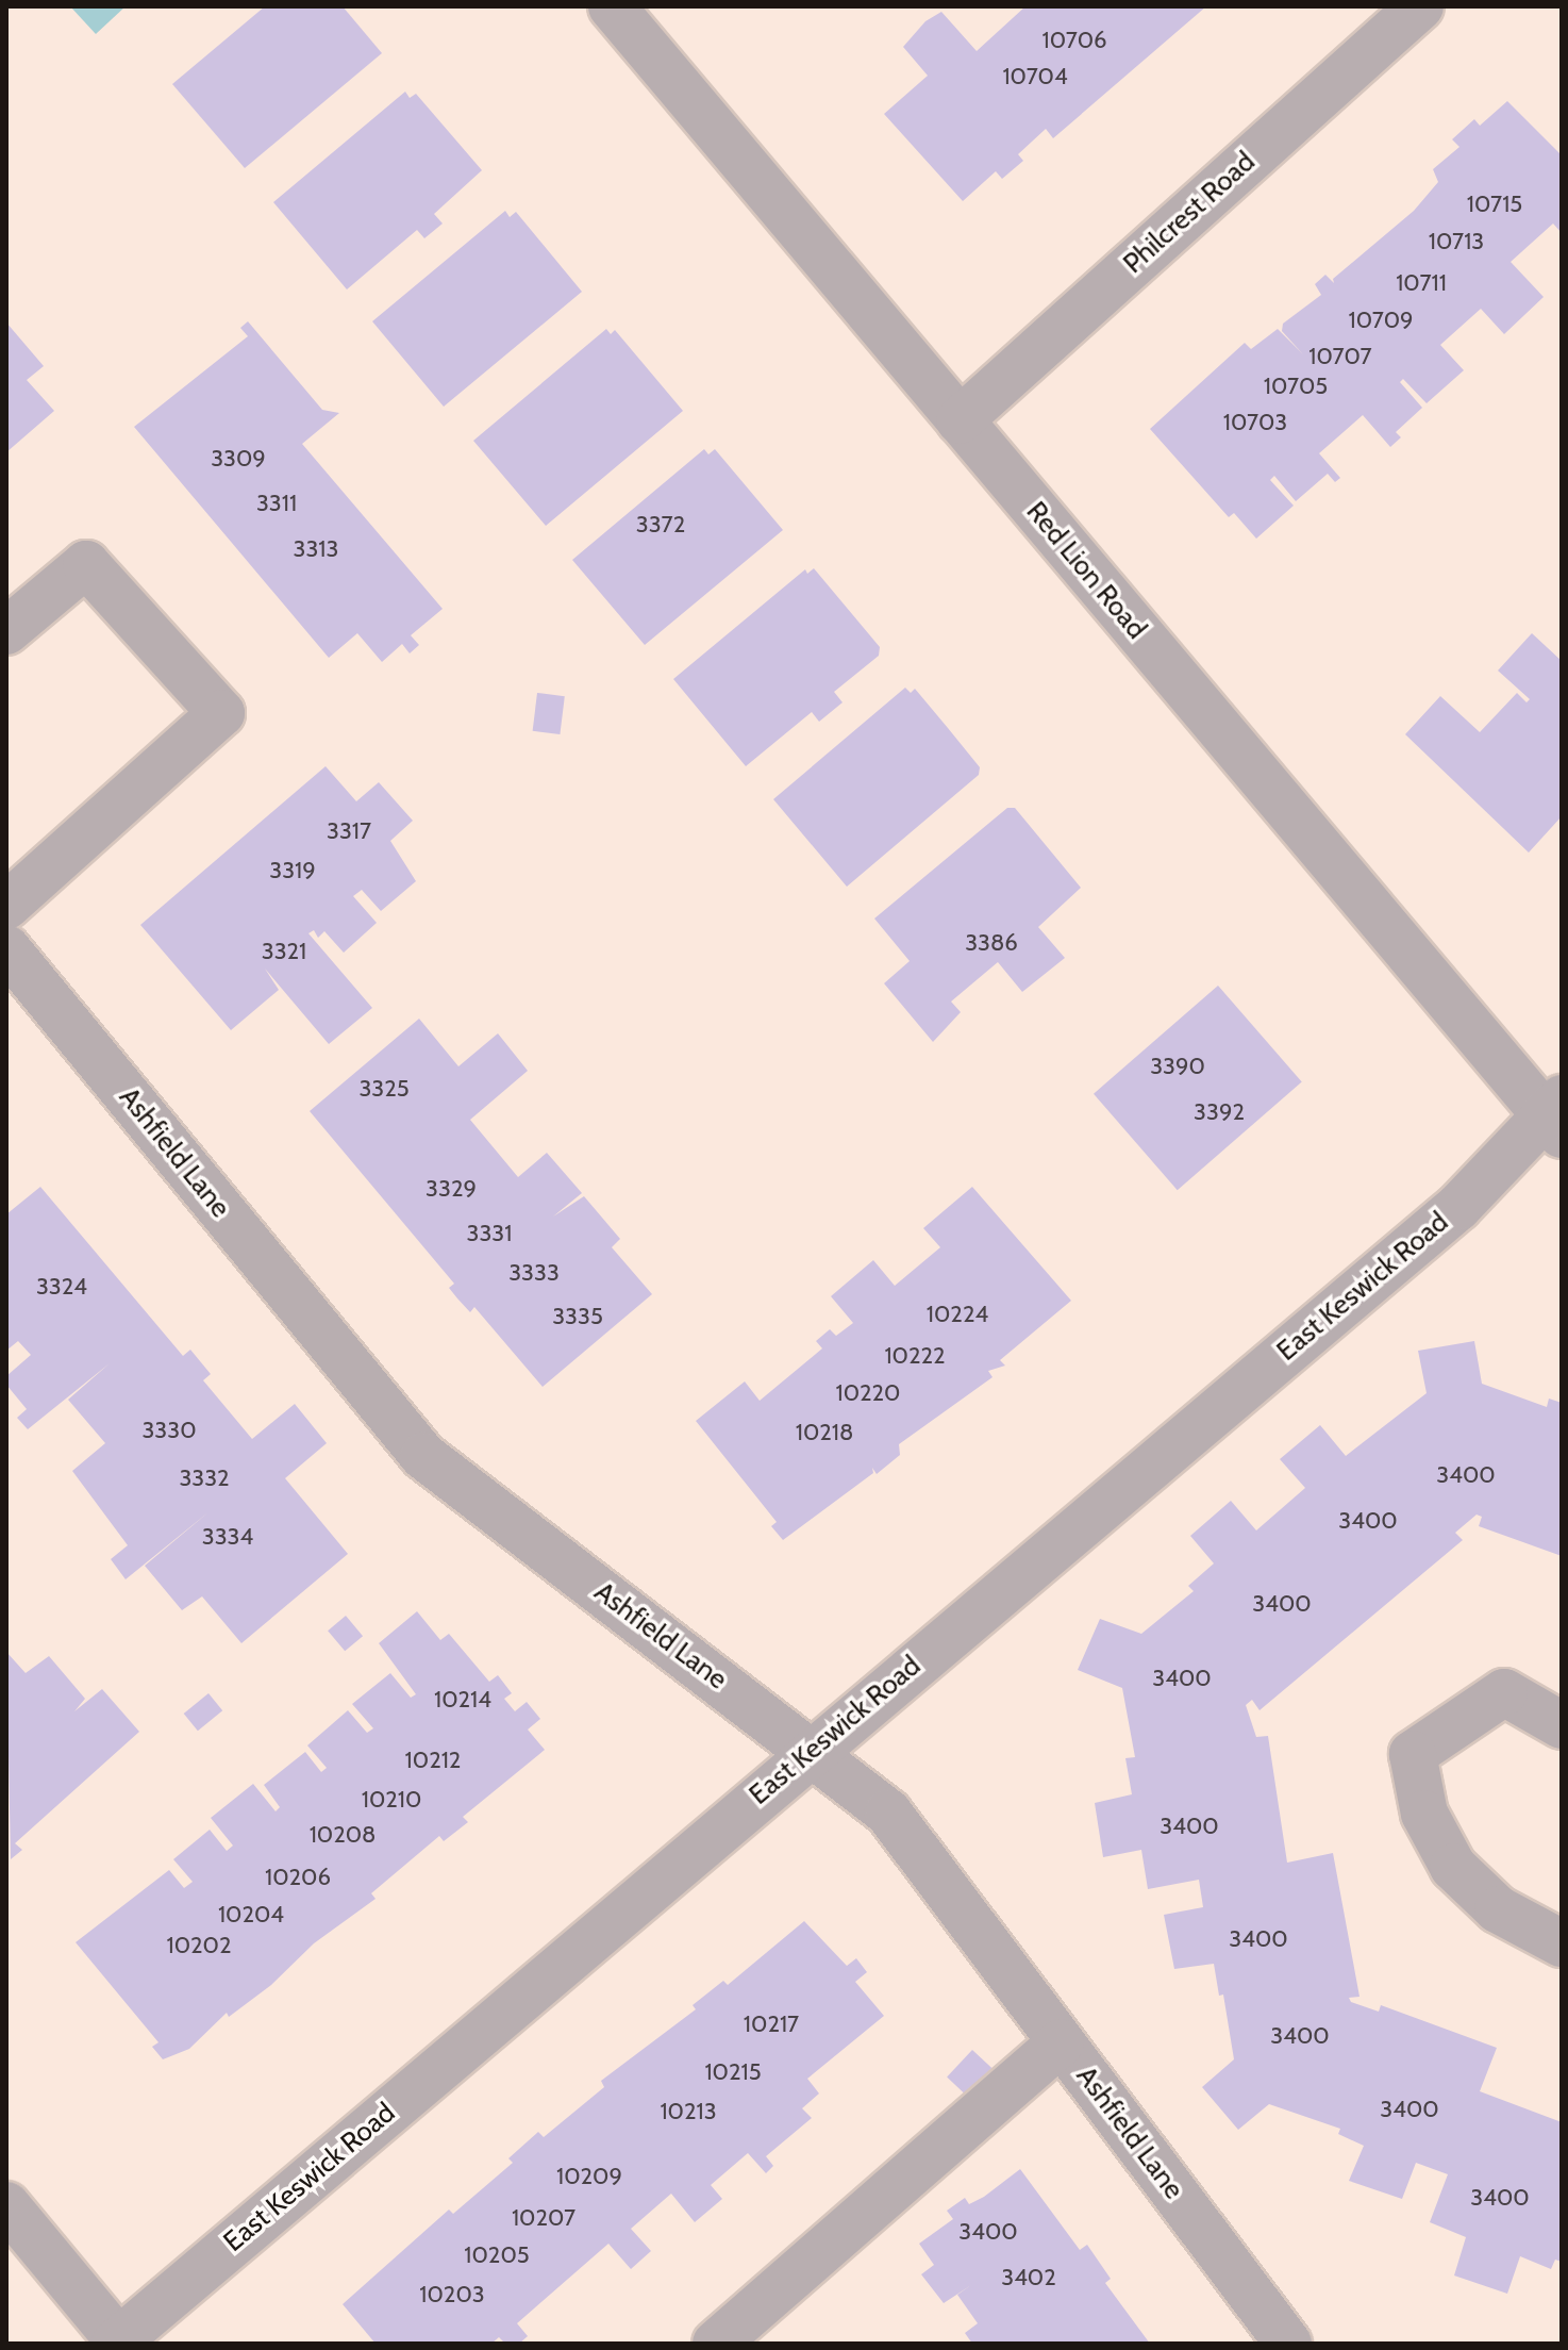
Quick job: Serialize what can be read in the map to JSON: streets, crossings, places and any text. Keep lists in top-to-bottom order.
{
  "streets": {
    "street": [
      "Philcrest Road",
      "Red Lion Road",
      "Ashfield Lane",
      "East Keswick Road"
    ]
  },
  "crossings": [
    ["Philcrest Road", "Red Lion Road"],
    ["Red Lion Road", "East Keswick Road"],
    ["Ashfield Lane", "East Keswick Road"]
  ],
  "house_numbers": [
    "10706",
    "10704",
    "10715",
    "10713",
    "10711",
    "10709",
    "10707",
    "10705",
    "10703",
    "3309",
    "3311",
    "3372",
    "3313",
    "3317",
    "3319",
    "3386",
    "3321",
    "3390",
    "3325",
    "3392",
    "3329",
    "3331",
    "3333",
    "3324",
    "10224",
    "3335",
    "10222",
    "10220",
    "3330",
    "10218",
    "3400",
    "3332",
    "3400",
    "3334",
    "3400",
    "3400",
    "10214",
    "10212",
    "10210",
    "3400",
    "10208",
    "10206",
    "10204",
    "3400",
    "10202",
    "10217",
    "3400",
    "10215",
    "3400",
    "10213",
    "10209",
    "3400",
    "10207",
    "3400",
    "10205",
    "3402",
    "10203"
  ]
}
